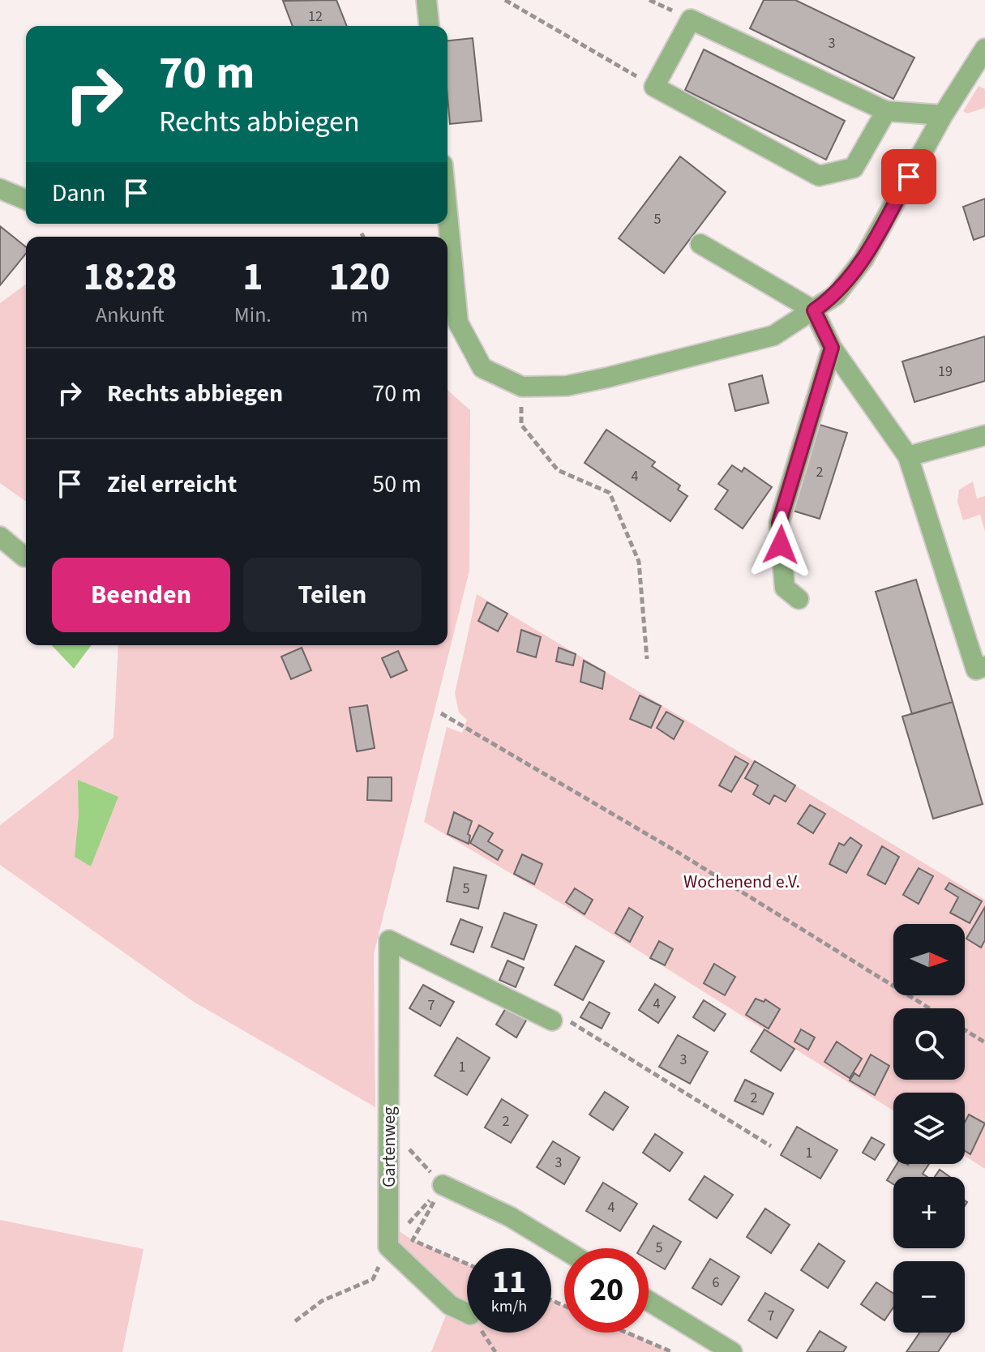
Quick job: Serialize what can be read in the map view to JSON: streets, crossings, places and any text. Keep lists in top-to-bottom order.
{
  "streets": {
    "street": ["Gartenweg"]
  },
  "parks": ["Wochenend e.V."],
  "house_numbers": [
    "12",
    "3",
    "5",
    "19",
    "2",
    "4",
    "5",
    "4",
    "7",
    "3",
    "1",
    "2",
    "2",
    "1",
    "3",
    "4",
    "5",
    "6",
    "7"
  ],
  "north": "right",
  "page": {
    "turn": ["70 m", "Rechts abbiegen"],
    "then": "Dann",
    "eta": [
      "18:28",
      "Ankunft",
      "1",
      "Min.",
      "120",
      "m"
    ],
    "list": [
      {
        "name": "Rechts abbiegen",
        "value": "70 m"
      },
      {
        "name": "Ziel erreicht",
        "value": "50 m"
      }
    ],
    "buttons": ["Beenden", "Teilen"],
    "map_buttons": ["+", "−"],
    "speed": "11 km/h",
    "limit": "20"
  }
}
